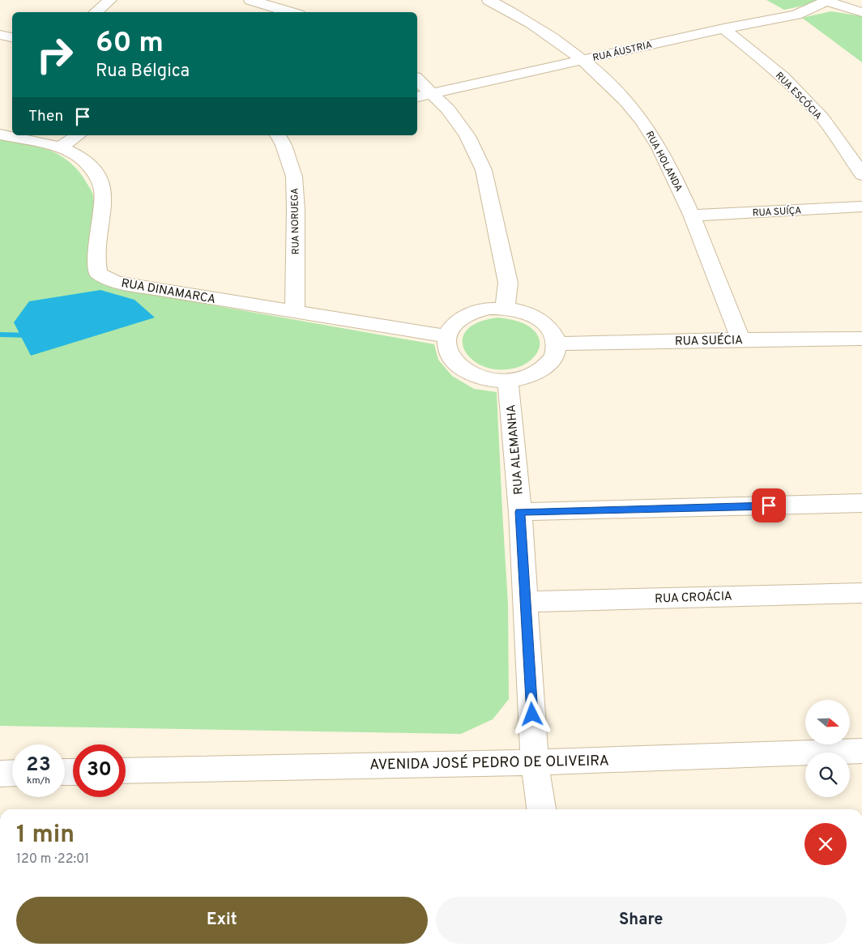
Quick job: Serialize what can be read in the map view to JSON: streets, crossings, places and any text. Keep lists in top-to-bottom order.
{
  "streets": {
    "street": [
      "RUA ÁUSTRIA",
      "RUA ESCÓCIA",
      "RUA HOLANDA",
      "RUA SUÍÇA",
      "RUA NORUEGA",
      "RUA DINAMARCA",
      "RUA SUÉCIA",
      "RUA ALEMANHA",
      "RUA CROÁCIA",
      "AVENIDA JOSÉ PEDRO DE OLIVEIRA"
    ]
  },
  "crossings": [
    ["RUA ÁUSTRIA", "RUA ESCÓCIA"],
    ["RUA ÁUSTRIA", "RUA HOLANDA"],
    ["RUA HOLANDA", "RUA SUÍÇA"],
    ["RUA HOLANDA", "RUA SUÉCIA"],
    ["RUA NORUEGA", "RUA DINAMARCA"],
    ["RUA DINAMARCA", "RUA SUÉCIA"],
    ["RUA DINAMARCA", "RUA ALEMANHA"],
    ["RUA SUÉCIA", "RUA ALEMANHA"],
    ["RUA ALEMANHA", "RUA CROÁCIA"],
    ["RUA ALEMANHA", "AVENIDA JOSÉ PEDRO DE OLIVEIRA"]
  ],
  "north": "right",
  "page": {
    "turn": ["60 m", "Rua Bélgica"],
    "then": "Then",
    "speed": "23 km/h",
    "limit": "30",
    "heading": ["1 min", "120 m · 22:01"],
    "buttons": ["Exit", "Share"]
  }
}
